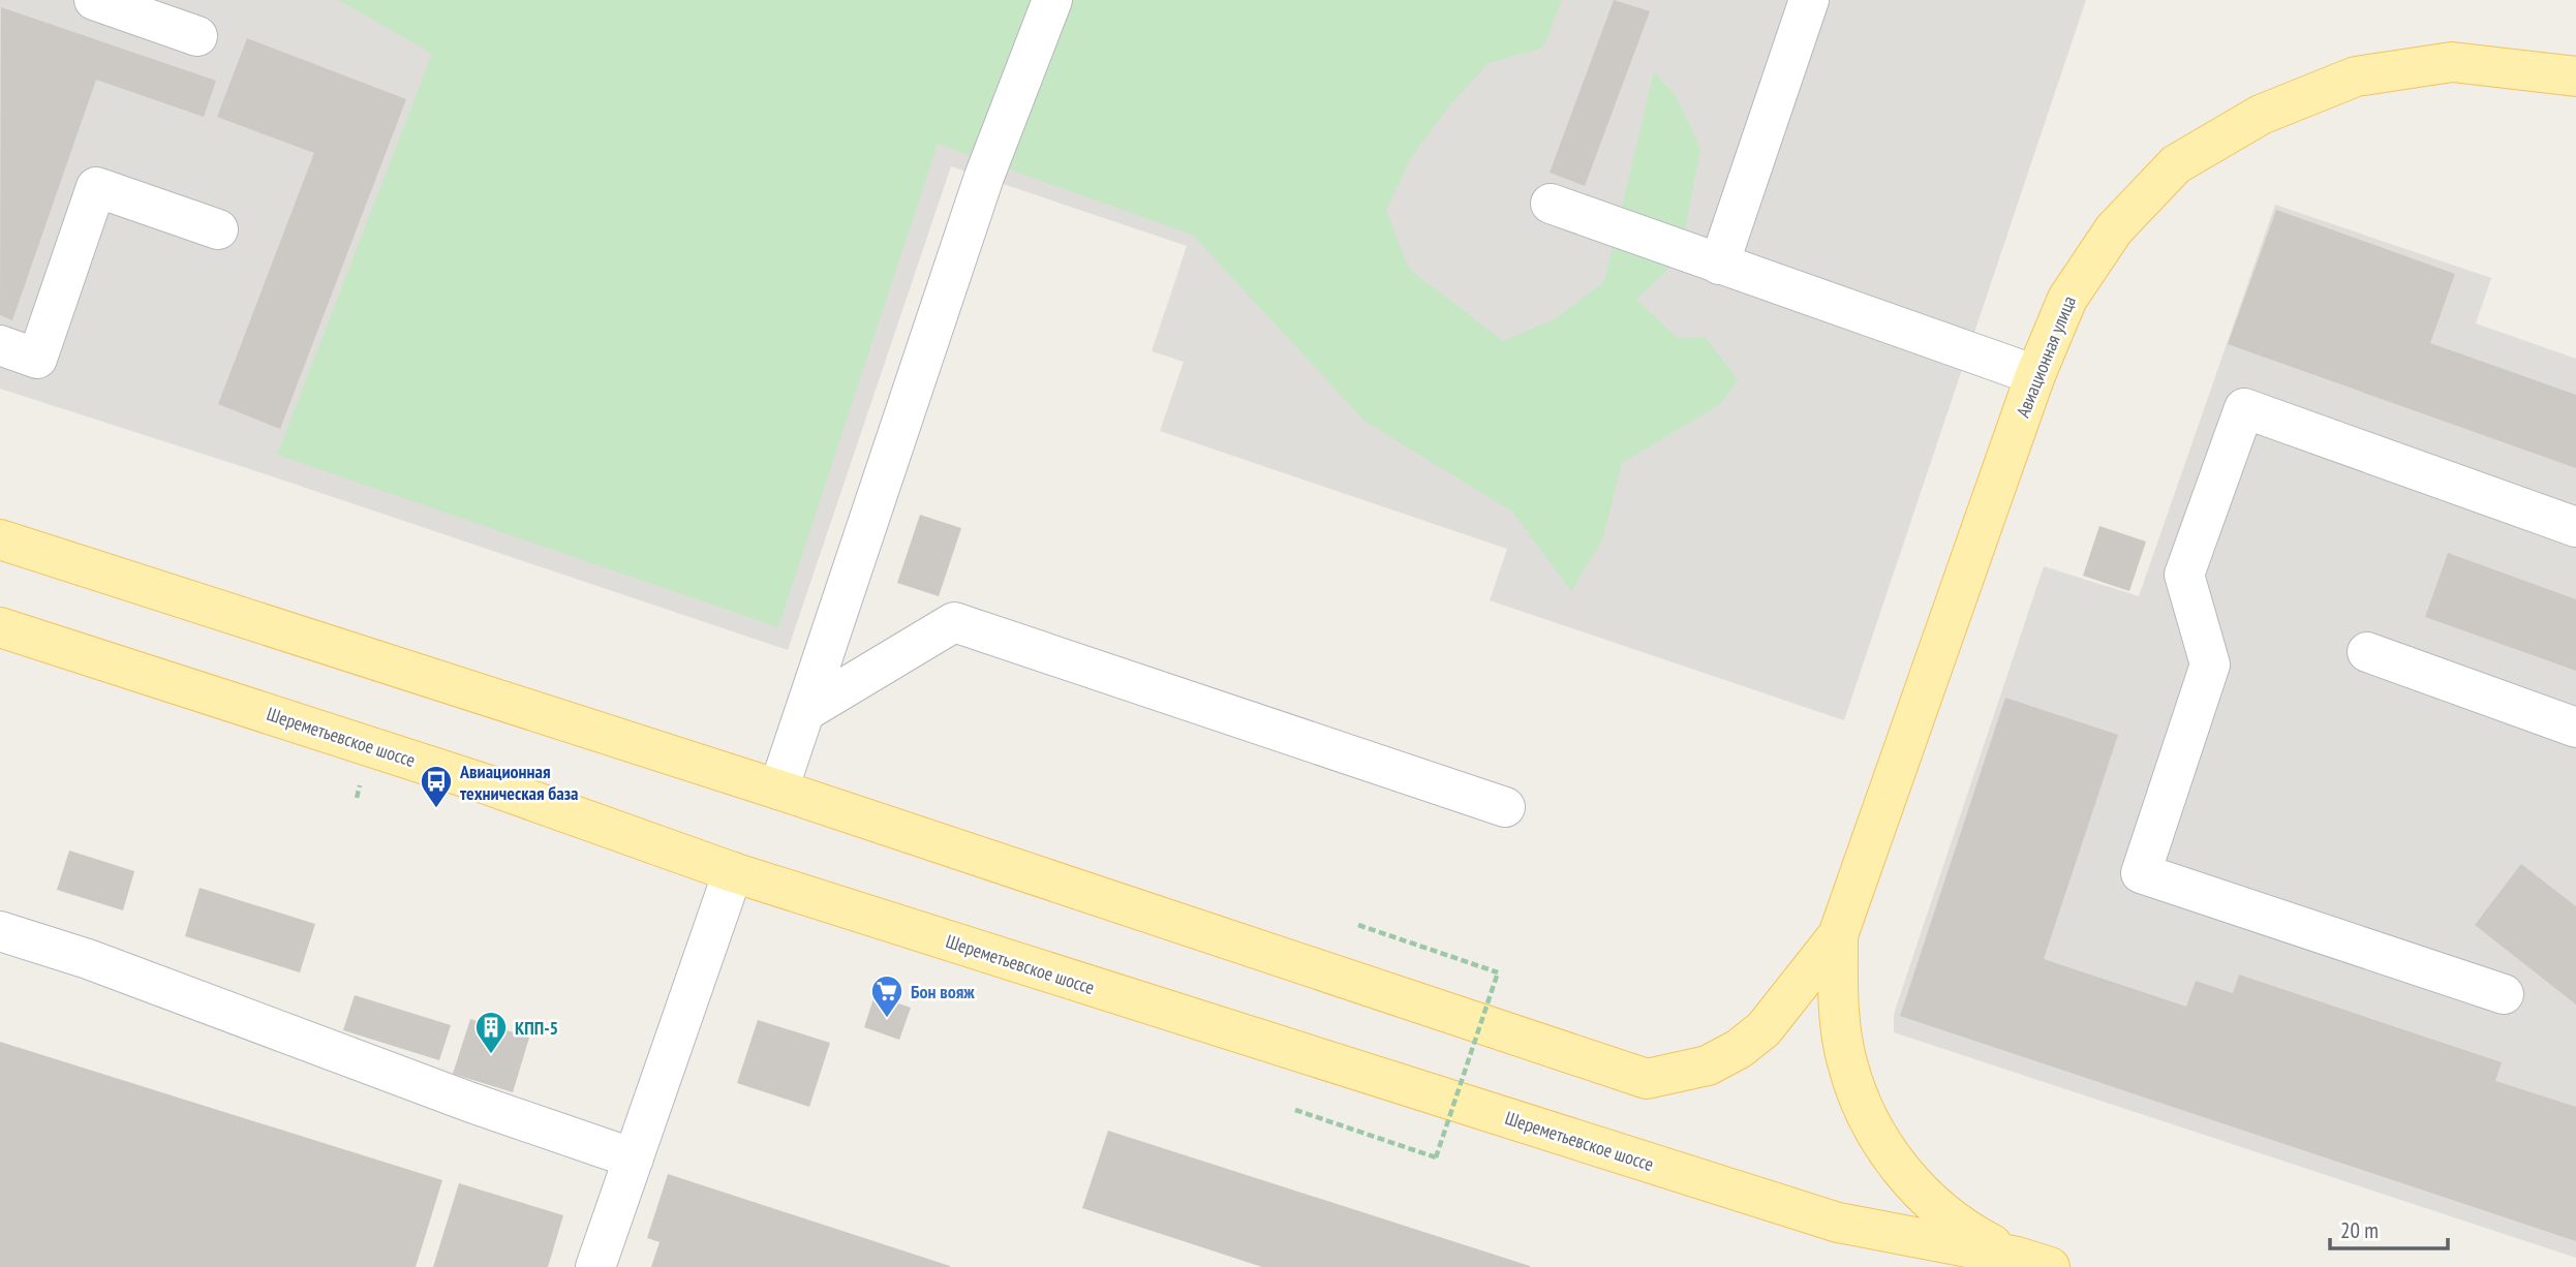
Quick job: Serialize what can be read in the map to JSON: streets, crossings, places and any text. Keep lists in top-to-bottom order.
{
  "streets": {
    "main road": ["Авиационная улица", "Шереметьевское шоссе"]
  },
  "crossings": [
    ["Авиационная улица", "Шереметьевское шоссе"]
  ],
  "places": {
    "bus stop": ["Авиационная техническая база"],
    "supermarket": ["Бон вояж"],
    "building": ["КПП-5"]
  },
  "scale_bar": "20 m"
}
